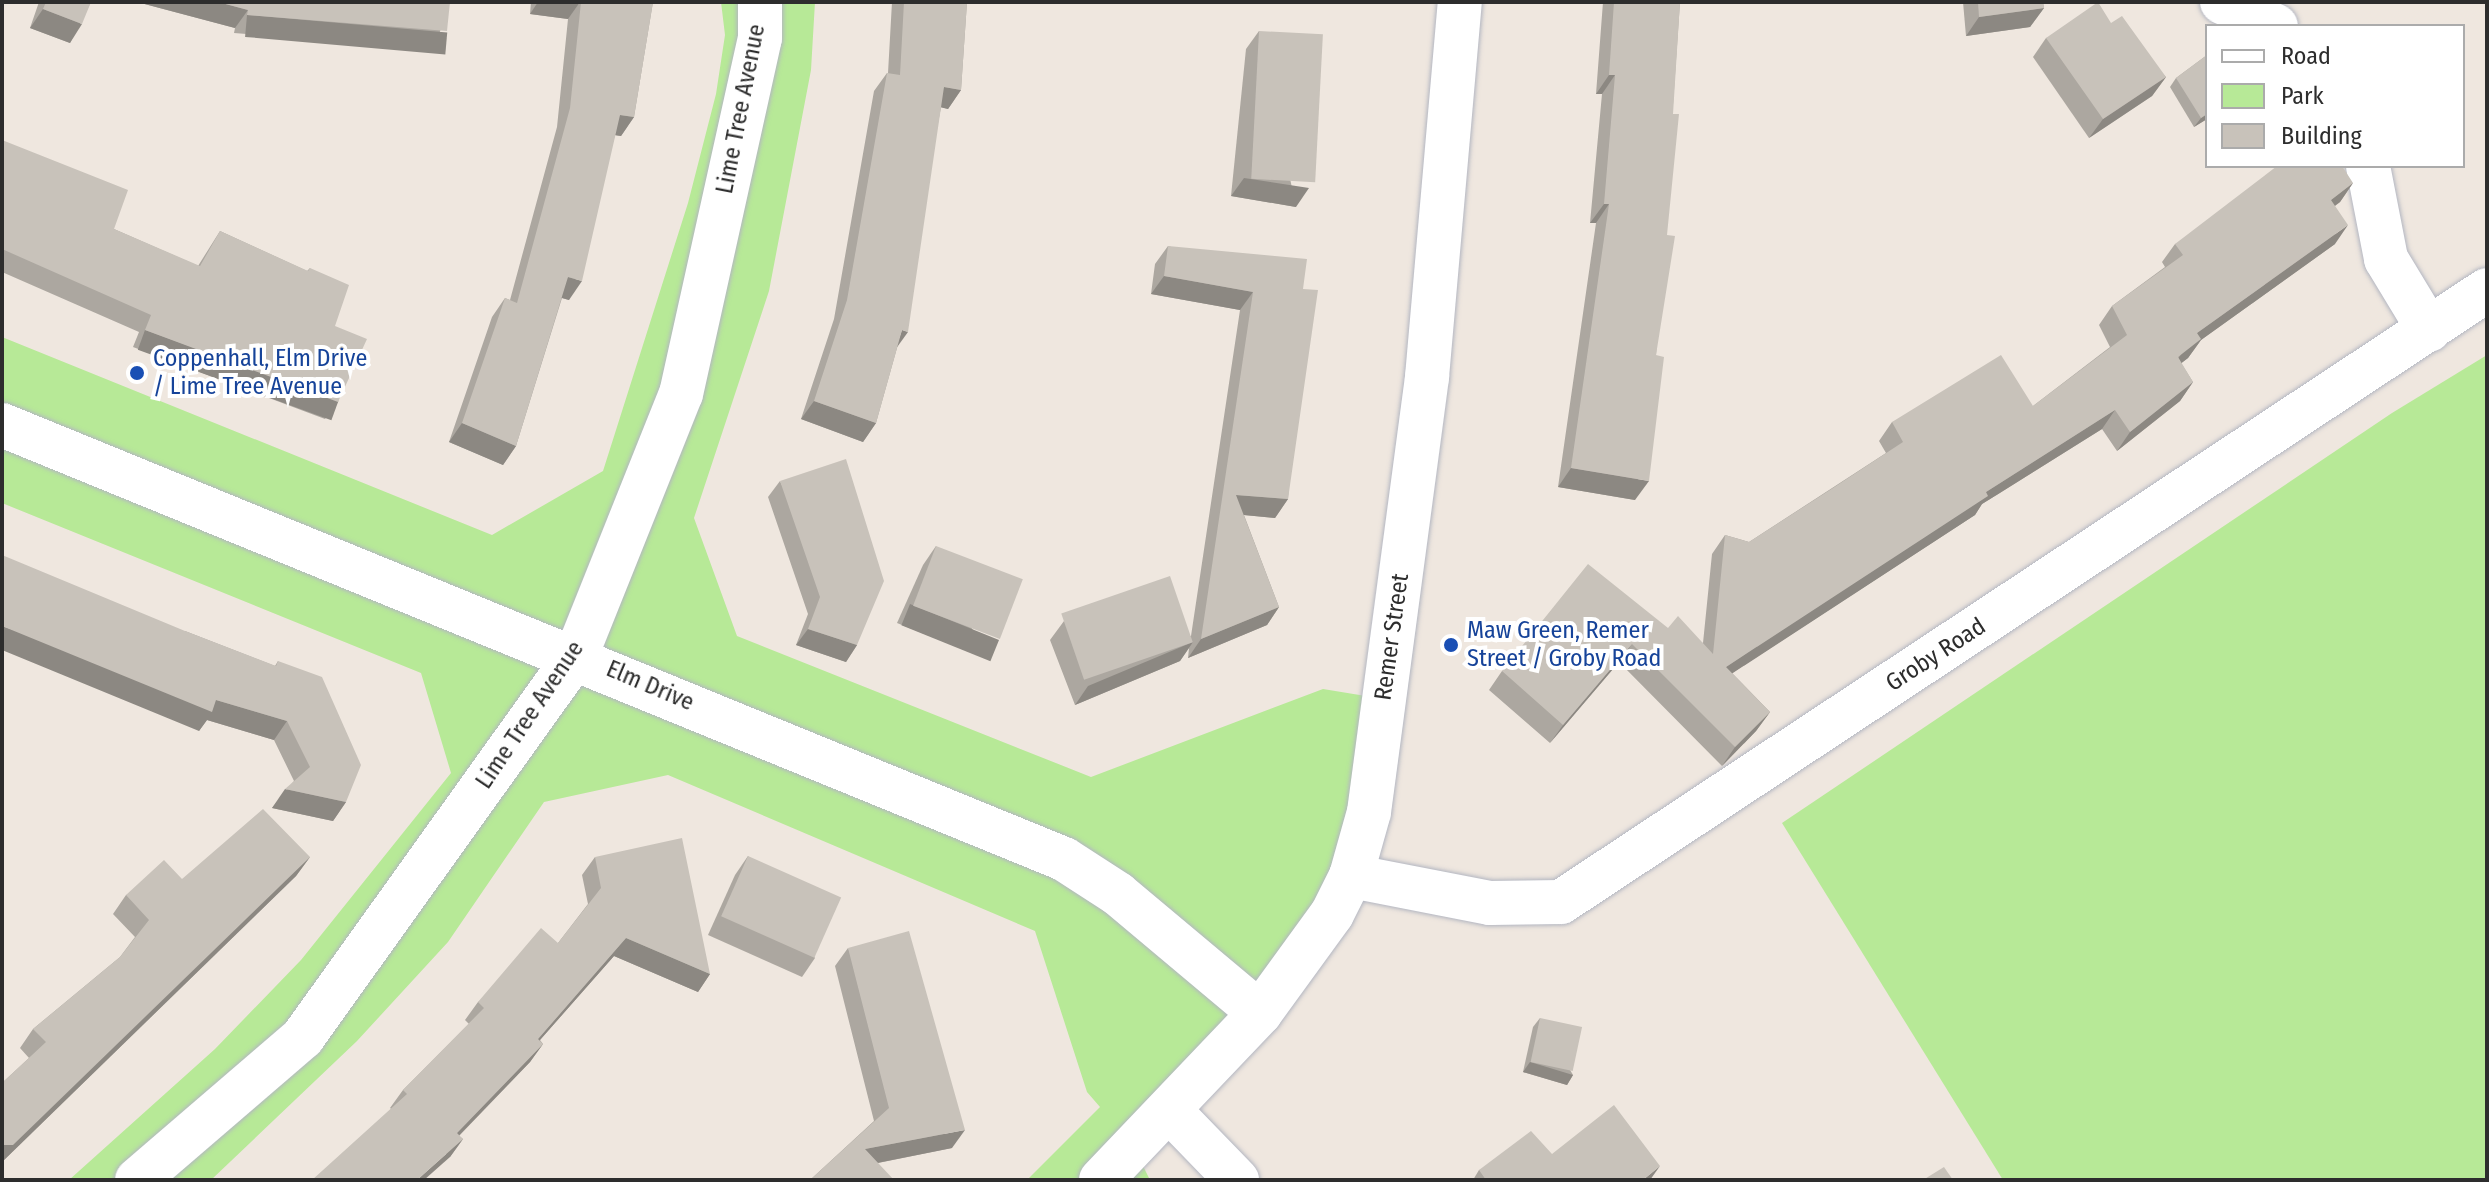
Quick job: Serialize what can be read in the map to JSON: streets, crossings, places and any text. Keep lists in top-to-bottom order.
{
  "streets": {
    "street": [
      "Lime Tree Avenue",
      "Remer Street",
      "Groby Road",
      "Elm Drive"
    ]
  },
  "crossings": [
    ["Lime Tree Avenue", "Elm Drive"],
    ["Remer Street", "Groby Road"],
    ["Remer Street", "Elm Drive"]
  ],
  "places": ["Coppenhall, Elm Drive / Lime Tree Avenue", "Maw Green, Remer Street / Groby Road"],
  "legend": ["Road", "Park", "Building"]
}
